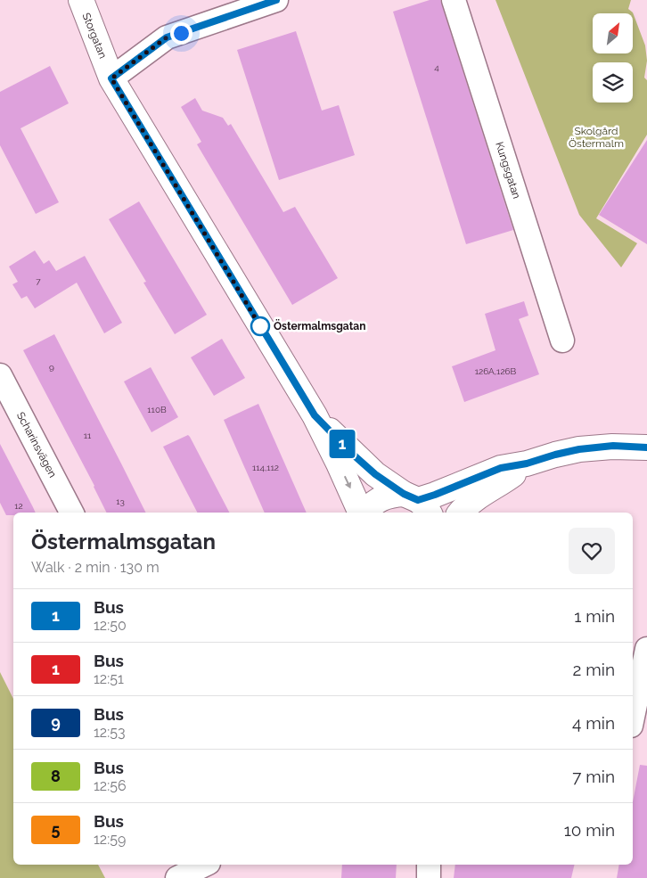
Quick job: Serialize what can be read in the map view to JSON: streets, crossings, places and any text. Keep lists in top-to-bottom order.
{
  "streets": {
    "street": ["Storgatan", "Kungsgatan", "Scharinsvägen"]
  },
  "parks": ["Skolgård Östermalm"],
  "places": ["Östermalmsgatan"],
  "lines": ["bus line 1"],
  "house_numbers": [
    "4",
    "7",
    "9",
    "126A,126B",
    "110B",
    "11",
    "114,112",
    "13",
    "12"
  ],
  "north": "top right",
  "page": {
    "on_map": "1",
    "heading": ["Östermalmsgatan", "Walk · 2 min · 130 m"],
    "list": [
      {
        "mark": "1",
        "name": "Bus",
        "note": "12:50",
        "value": "1 min"
      },
      {
        "mark": "1",
        "name": "Bus",
        "note": "12:51",
        "value": "2 min"
      },
      {
        "mark": "9",
        "name": "Bus",
        "note": "12:53",
        "value": "4 min"
      },
      {
        "mark": "8",
        "name": "Bus",
        "note": "12:56",
        "value": "7 min"
      },
      {
        "mark": "5",
        "name": "Bus",
        "note": "12:59",
        "value": "10 min"
      }
    ]
  }
}
